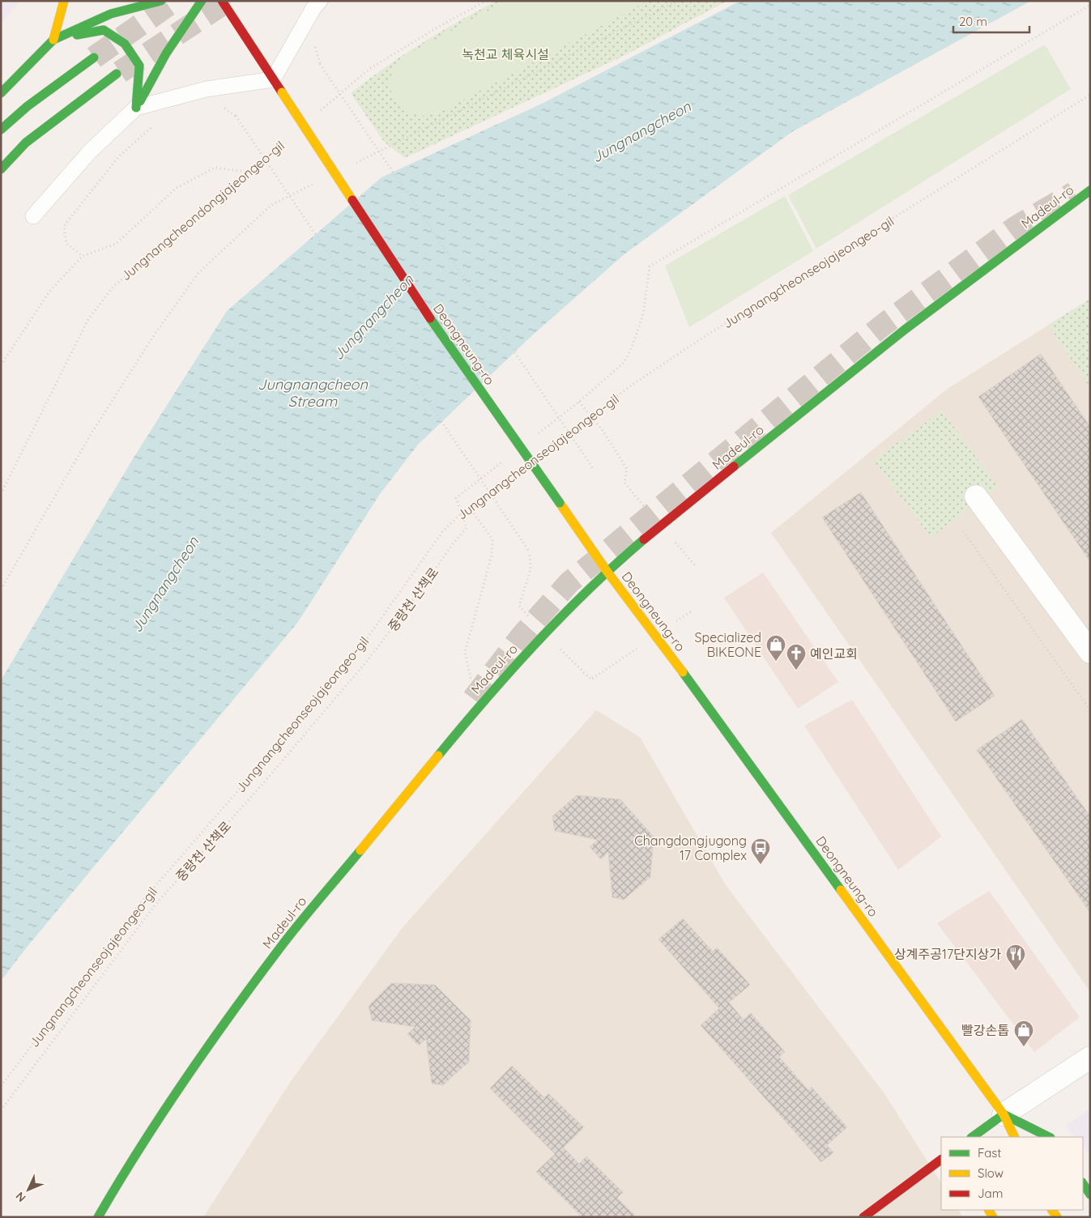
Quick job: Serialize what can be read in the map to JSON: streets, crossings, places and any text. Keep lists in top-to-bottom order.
{
  "streets": {
    "main road": ["Madeul-ro", "Deongneung-ro"],
    "path": ["Jungnangcheondongjajeongeo-gil", "Jungnangcheonseojajeongeo-gil", "중랑천 산책로"]
  },
  "crossings": [
    ["Madeul-ro", "Deongneung-ro"],
    ["Jungnangcheonseojajeongeo-gil", "중랑천 산책로"]
  ],
  "water": ["Jungnangcheon", "Jungnangcheon Stream"],
  "parks": ["녹천교 체육시설"],
  "places": {
    "shop": ["Specialized BIKEONE", "빨강손톱"],
    "church": ["예인교회"],
    "bus stop": ["Changdongjugong 17 Complex"],
    "restaurant": ["상계주공17단지상가"]
  },
  "legend": ["Fast", "Slow", "Jam"],
  "scale_bar": "20 m",
  "north": "bottom left"
}
